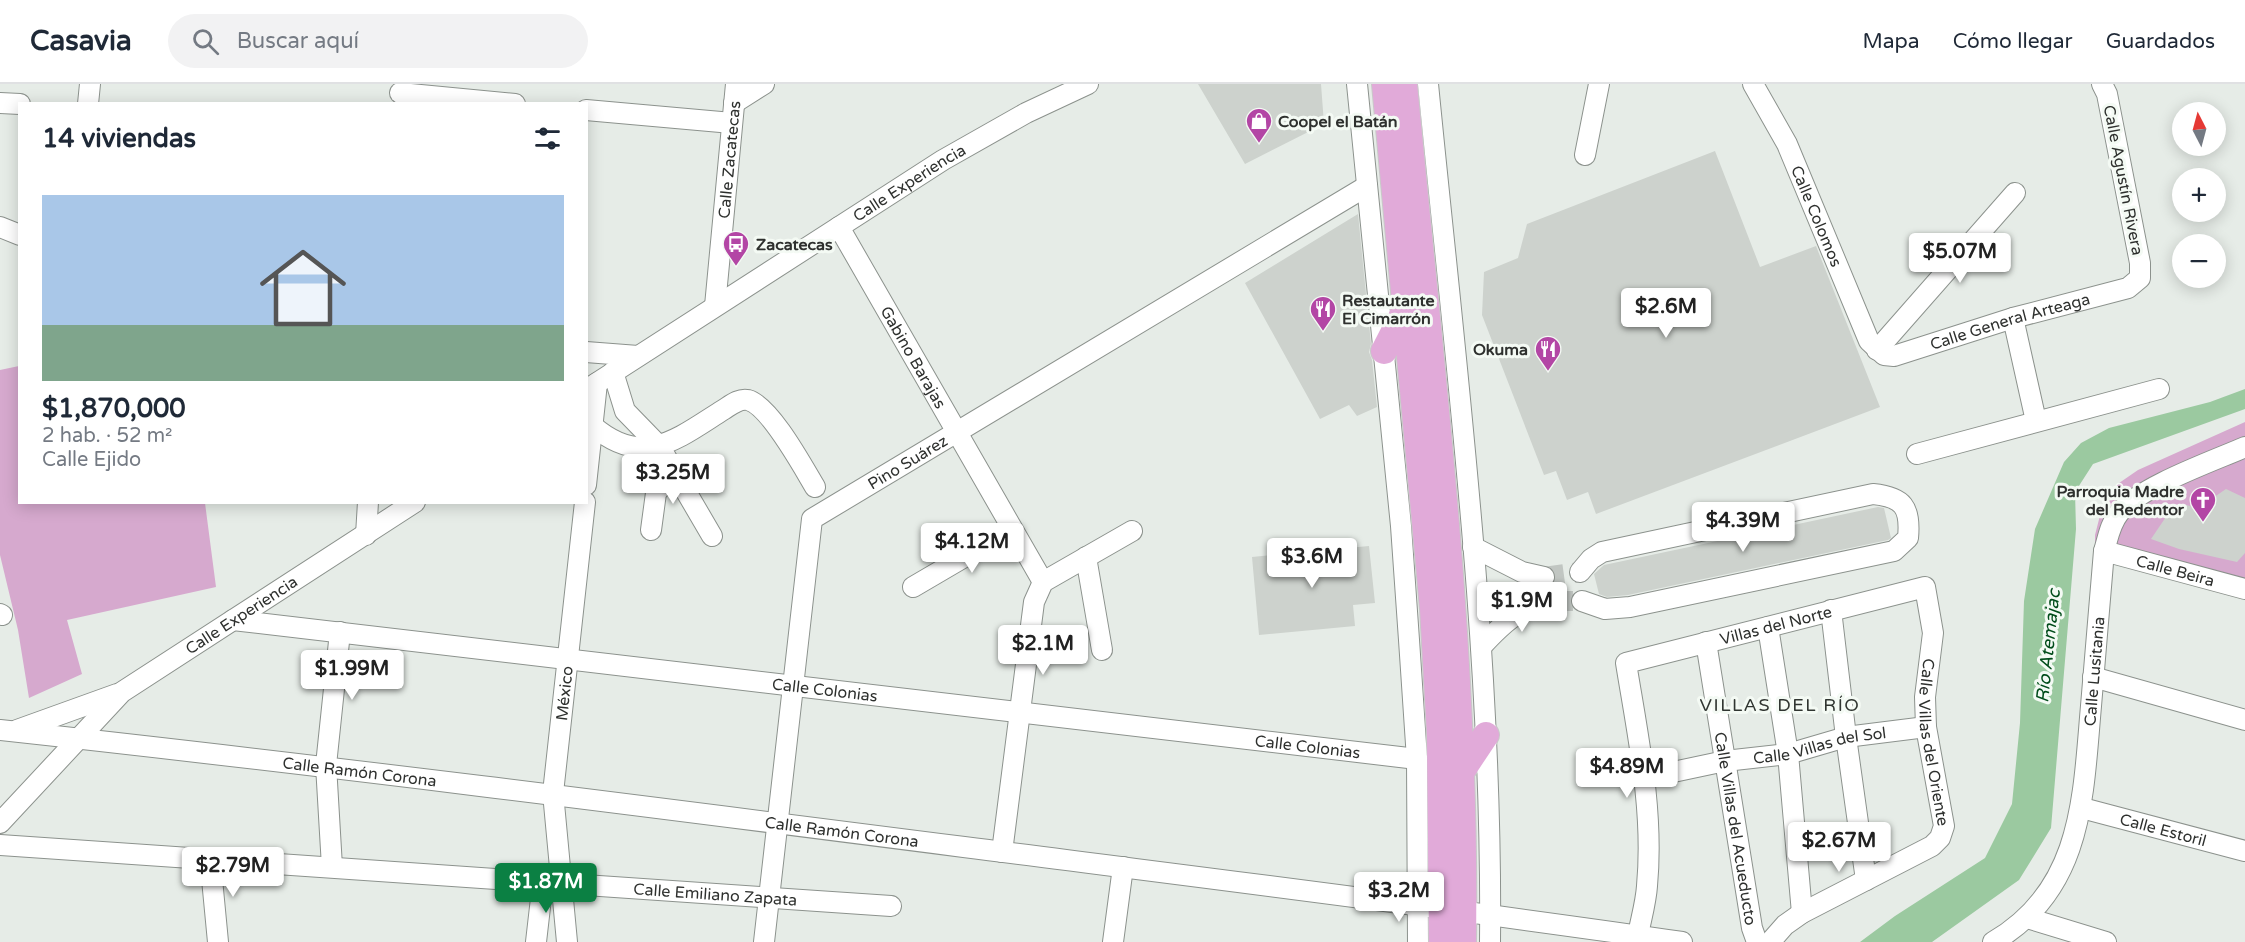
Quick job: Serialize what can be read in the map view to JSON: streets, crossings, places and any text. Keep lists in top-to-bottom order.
{
  "streets": {
    "street": [
      "Calle Zacatecas",
      "Calle Agustín Rivera",
      "Calle Experiencia",
      "Calle Colomos",
      "Calle General Arteaga",
      "Gabino Barajas",
      "Pino Suárez",
      "Calle Beira",
      "Villas del Norte",
      "Calle Lusitania",
      "Calle Colonias",
      "México",
      "Calle Villas del Oriente",
      "Calle Villas del Sol",
      "Calle Ramón Corona",
      "Calle Villas del Acueducto",
      "Calle Estoril",
      "Calle Emiliano Zapata"
    ]
  },
  "crossings": [
    ["Calle Zacatecas", "Calle Experiencia"],
    ["Calle Agustín Rivera", "Calle General Arteaga"],
    ["Calle Experiencia", "Gabino Barajas"],
    ["Calle Experiencia", "Calle Colonias"],
    ["Calle Experiencia", "Calle Ramón Corona"],
    ["Calle Colomos", "Calle General Arteaga"],
    ["Gabino Barajas", "Pino Suárez"],
    ["Pino Suárez", "Calle Colonias"],
    ["Pino Suárez", "Calle Ramón Corona"],
    ["Pino Suárez", "Calle Emiliano Zapata"],
    ["Calle Beira", "Calle Lusitania"],
    ["Villas del Norte", "Calle Villas del Oriente"],
    ["Villas del Norte", "Calle Villas del Sol"],
    ["Villas del Norte", "Calle Villas del Acueducto"],
    ["Calle Lusitania", "Calle Estoril"],
    ["Calle Colonias", "México"],
    ["México", "Calle Ramón Corona"],
    ["México", "Calle Emiliano Zapata"],
    ["Calle Villas del Oriente", "Calle Villas del Sol"],
    ["Calle Villas del Sol", "Calle Villas del Acueducto"]
  ],
  "districts": ["VILLAS DEL RÍO"],
  "water": ["Río Atemajac"],
  "places": {
    "shop": ["Coopel el Batán"],
    "bus stop": ["Zacatecas"],
    "restaurant": ["Restautante El Cimarrón", "Okuma"],
    "church": ["Parroquia Madre del Redentor"]
  },
  "north": "top",
  "page": {
    "header": "Casavia",
    "search": "Buscar aquí",
    "nav": ["Mapa", "Cómo llegar", "Guardados"],
    "map_buttons": ["+", "−"],
    "heading": "14 viviendas",
    "list": [
      {
        "name": "$1,870,000",
        "note": "2 hab. · 52 m² · Calle Ejido"
      }
    ],
    "price": [
      "$5.07M",
      "$2.6M",
      "$3.25M",
      "$4.39M",
      "$4.12M",
      "$3.6M",
      "$1.9M",
      "$2.1M",
      "$1.99M",
      "$4.89M",
      "$2.67M",
      "$2.79M",
      "$1.87M",
      "$3.2M"
    ]
  }
}
